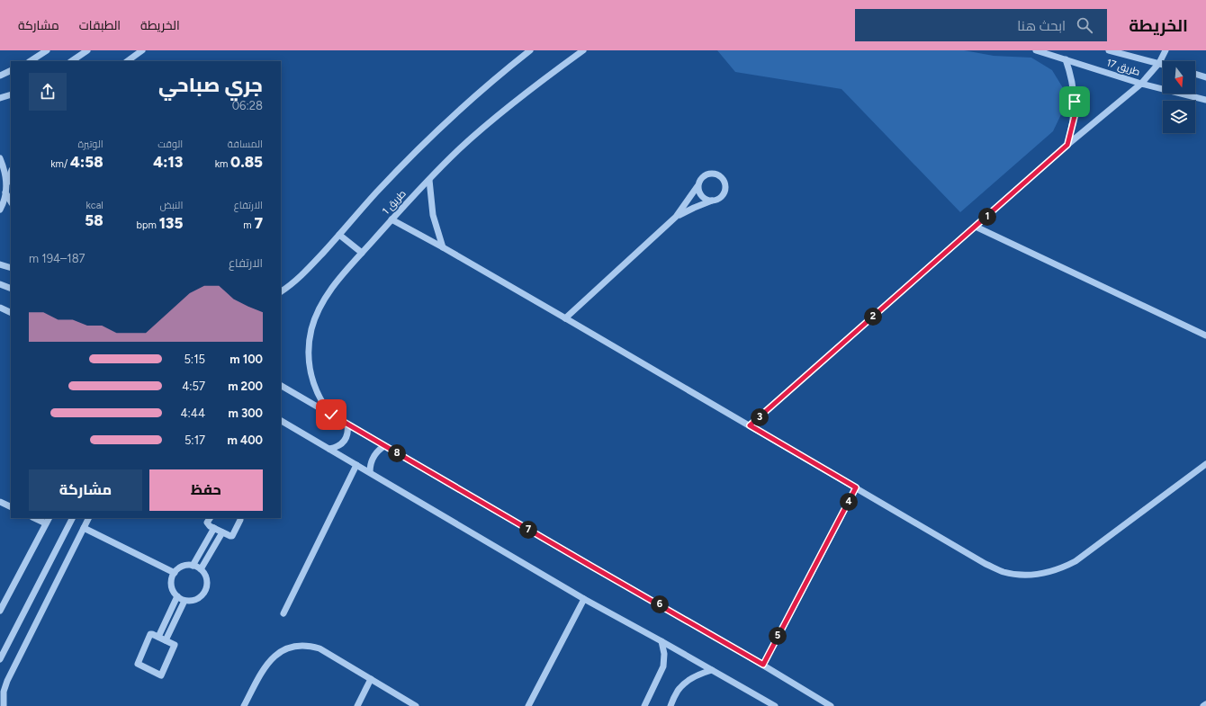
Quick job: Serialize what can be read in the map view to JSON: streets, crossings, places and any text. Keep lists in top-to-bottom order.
{
  "streets": {
    "street": ["طريق 17", "طريق 1"]
  },
  "north": "bottom",
  "page": {
    "header": "الخريطة",
    "search": "ابحث هنا",
    "nav": ["الخريطة", "الطبقات", "مشاركة"],
    "heading": ["جري صباحي", "06:28"],
    "stats": [
      ["المسافة", "0.85 km"],
      ["الوقت", "4:13"],
      ["الوتيرة", "4:58 /km"],
      ["الارتفاع", "7 m"],
      ["النبض", "135 bpm"],
      ["kcal", "58"]
    ],
    "pins": [
      "1",
      "2",
      "3",
      "8",
      "4",
      "7",
      "6",
      "5"
    ],
    "chart": ["الارتفاع", "187–194 m"],
    "list": [
      {
        "name": "100 m",
        "note": "5:15"
      },
      {
        "name": "200 m",
        "note": "4:57"
      },
      {
        "name": "300 m",
        "note": "4:44"
      },
      {
        "name": "400 m",
        "note": "5:17"
      }
    ],
    "buttons": ["حفظ", "مشاركة"]
  }
}
